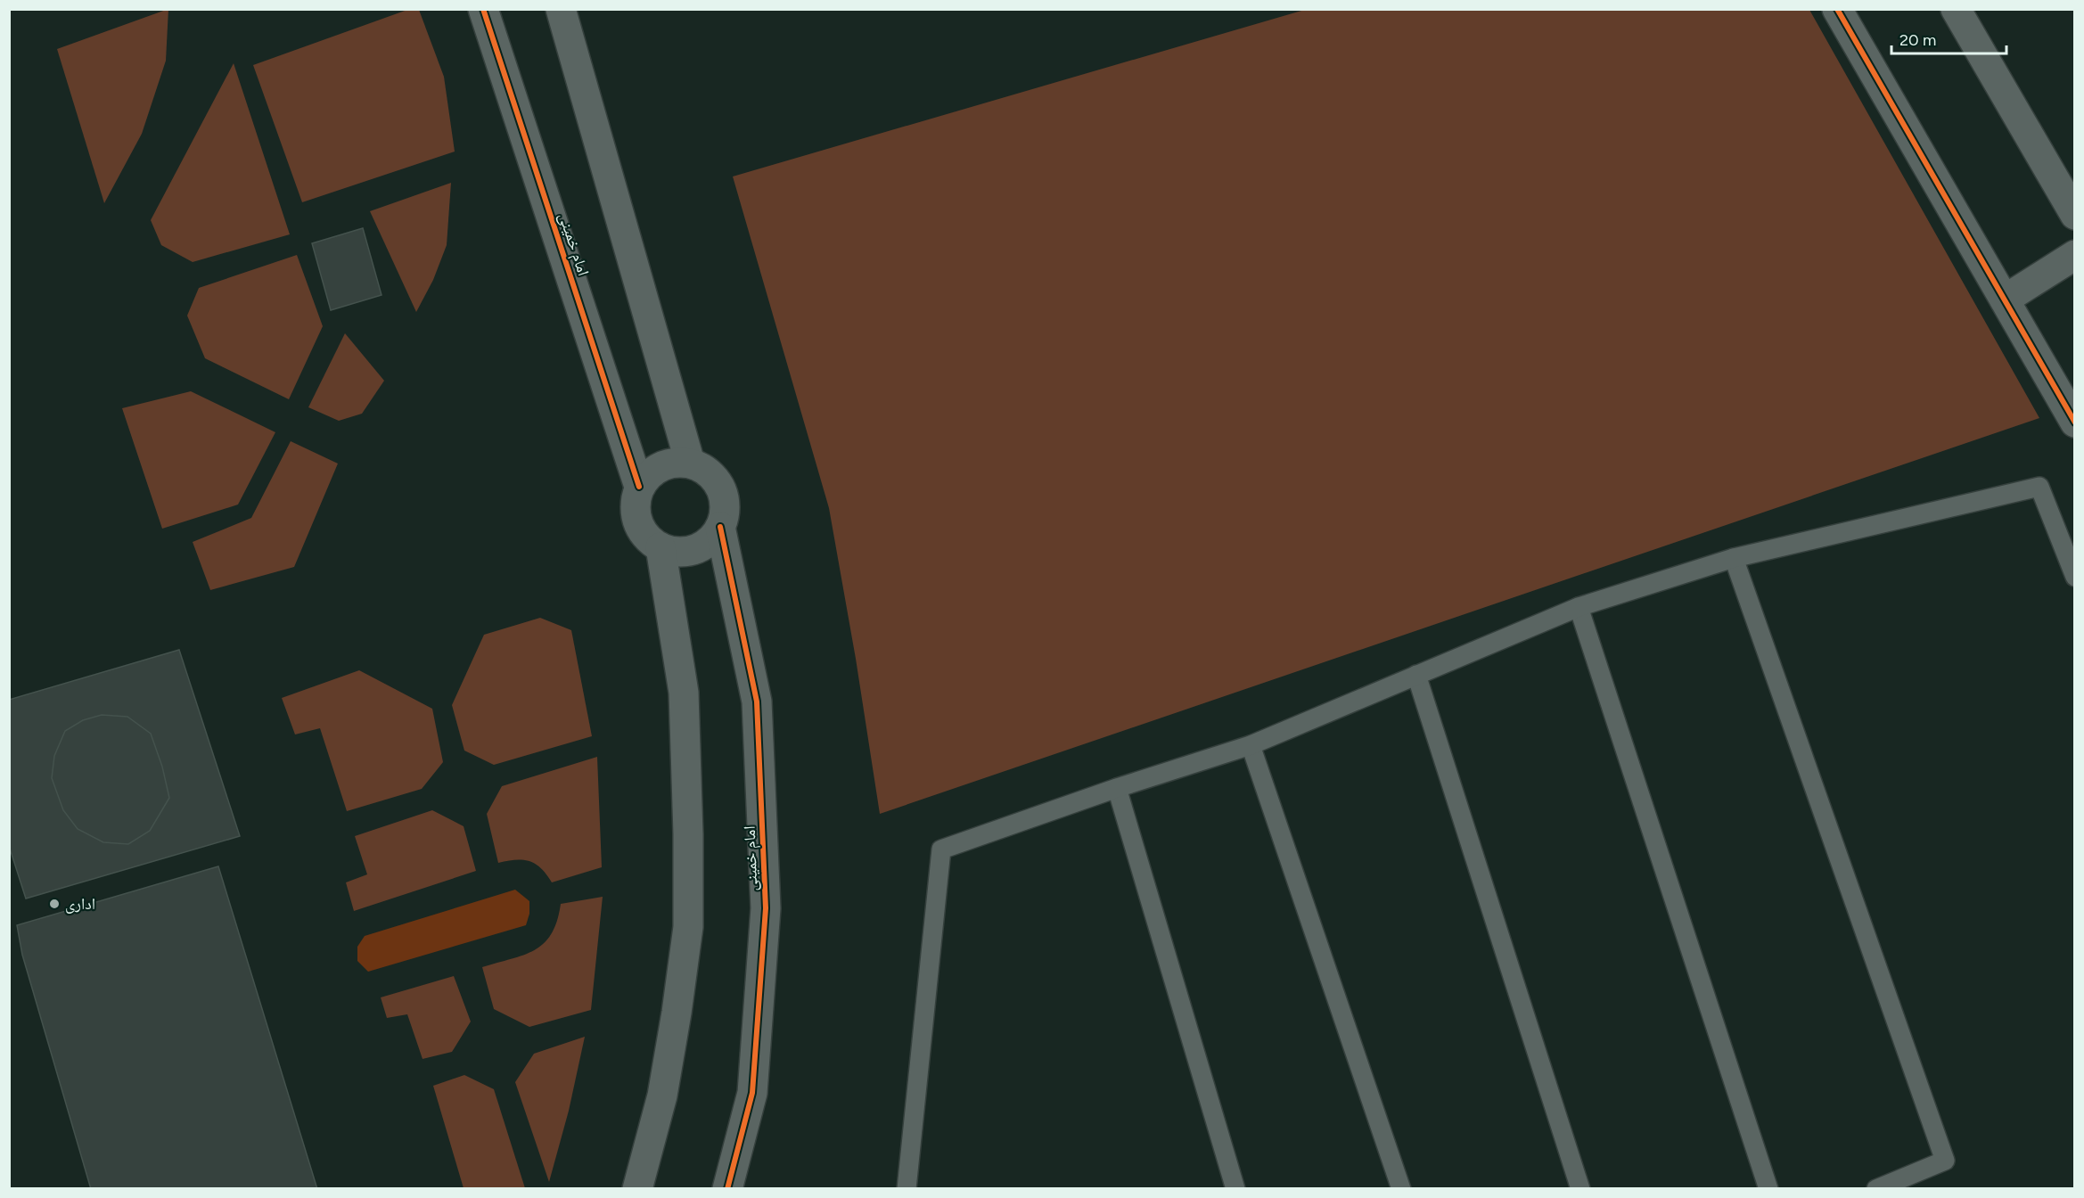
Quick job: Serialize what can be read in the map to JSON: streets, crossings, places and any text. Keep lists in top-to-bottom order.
{
  "streets": {
    "street": ["امام خمینی"]
  },
  "places": ["اداری"],
  "scale_bar": "20 m"
}
